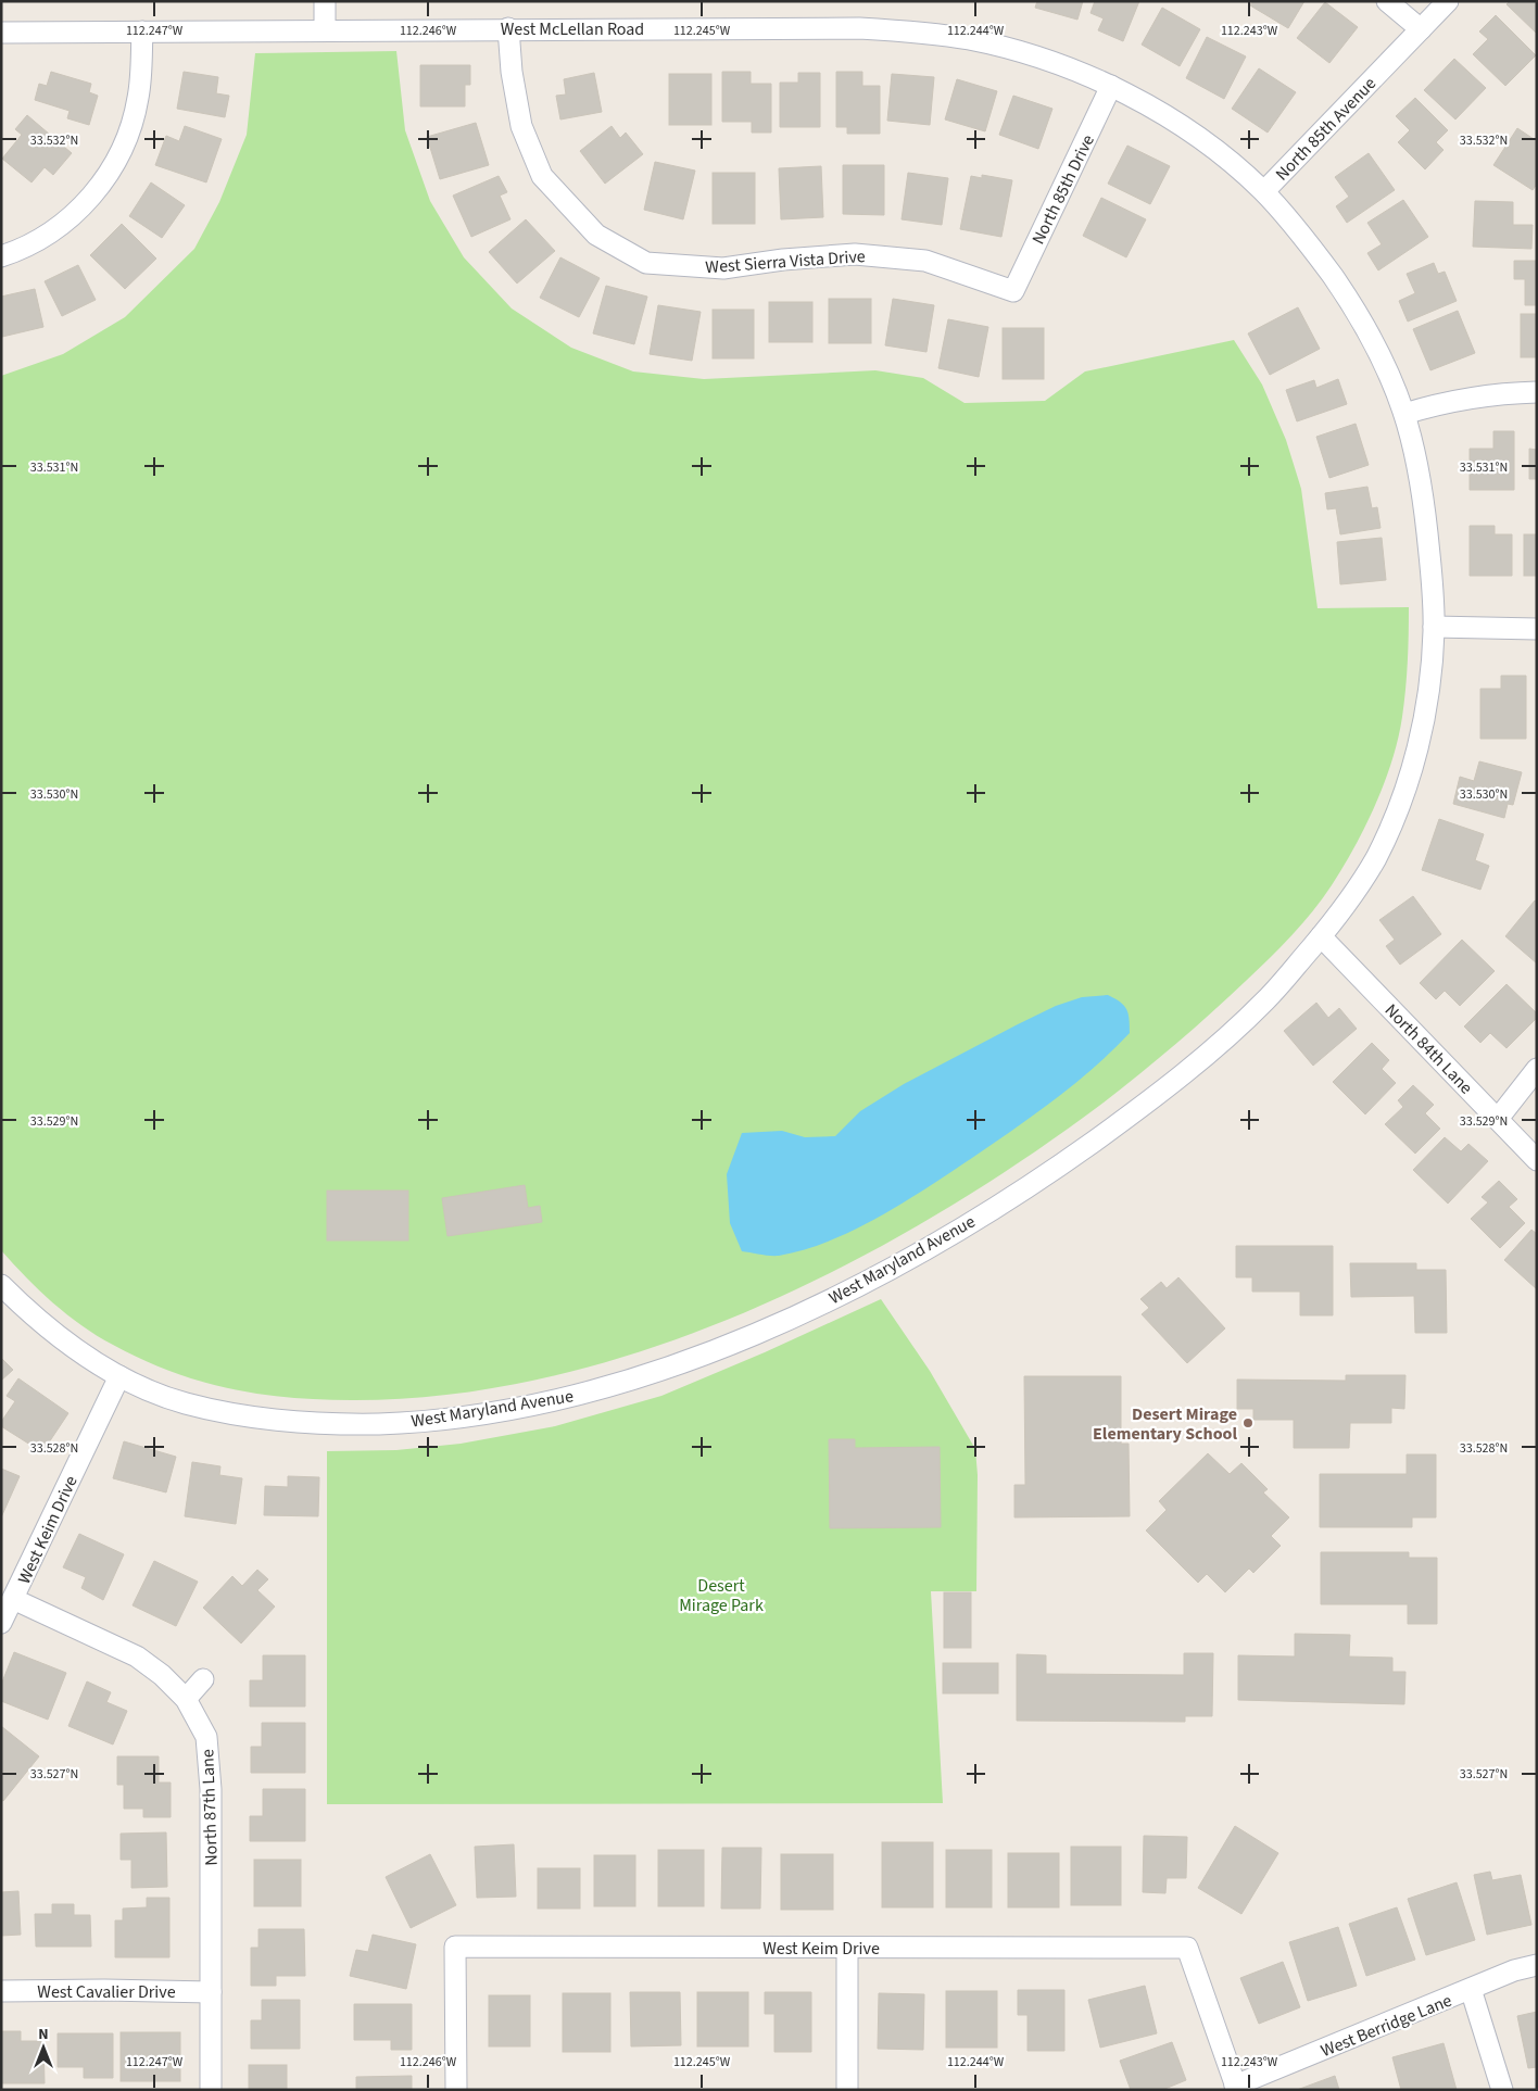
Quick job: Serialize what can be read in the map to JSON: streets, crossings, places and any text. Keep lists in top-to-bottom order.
{
  "streets": {
    "street": [
      "West McLellan Road",
      "North 85th Avenue",
      "North 85th Drive",
      "West Sierra Vista Drive",
      "North 84th Lane",
      "West Maryland Avenue",
      "West Keim Drive",
      "North 87th Lane",
      "West Cavalier Drive",
      "West Berridge Lane"
    ]
  },
  "crossings": [
    ["West McLellan Road", "North 85th Avenue"],
    ["West McLellan Road", "North 85th Drive"],
    ["West McLellan Road", "West Sierra Vista Drive"],
    ["North 85th Avenue", "West Maryland Avenue"],
    ["North 85th Drive", "West Sierra Vista Drive"],
    ["North 84th Lane", "West Maryland Avenue"],
    ["West Maryland Avenue", "West Keim Drive"],
    ["West Keim Drive", "North 87th Lane"],
    ["West Keim Drive", "West Berridge Lane"],
    ["North 87th Lane", "West Cavalier Drive"]
  ],
  "parks": ["Desert Mirage Park"],
  "places": ["Desert Mirage Elementary School"],
  "north": "top",
  "coordinates": [
    "112.247°W",
    "112.246°W",
    "112.245°W",
    "112.244°W",
    "112.243°W",
    "33.532°N",
    "33.531°N",
    "33.530°N",
    "33.529°N",
    "33.528°N",
    "33.527°N"
  ]
}
